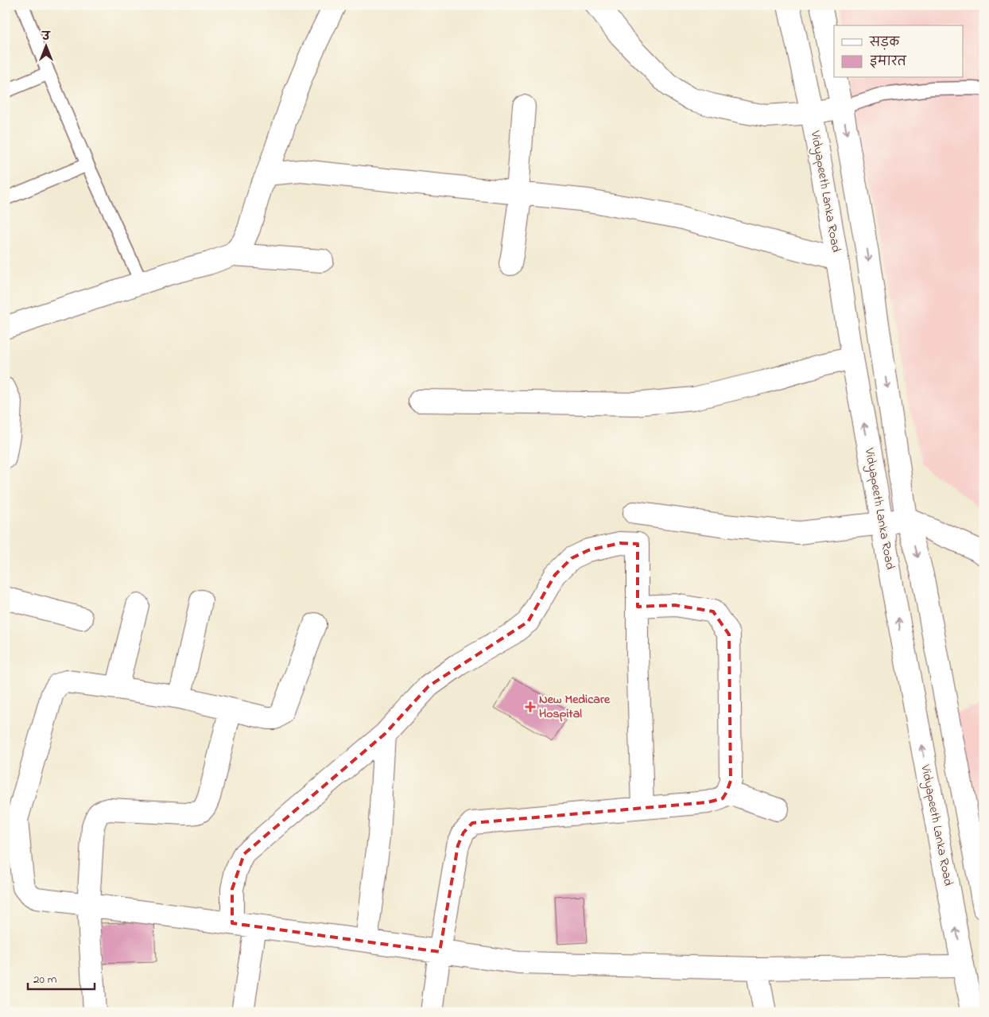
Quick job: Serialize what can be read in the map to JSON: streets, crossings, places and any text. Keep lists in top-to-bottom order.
{
  "streets": {
    "street": ["Vidyapeeth Lanka Road"]
  },
  "places": {
    "health": ["New Medicare Hospital"]
  },
  "legend": ["सड़क", "इमारत"],
  "scale_bar": "20 m",
  "north": "top"
}
